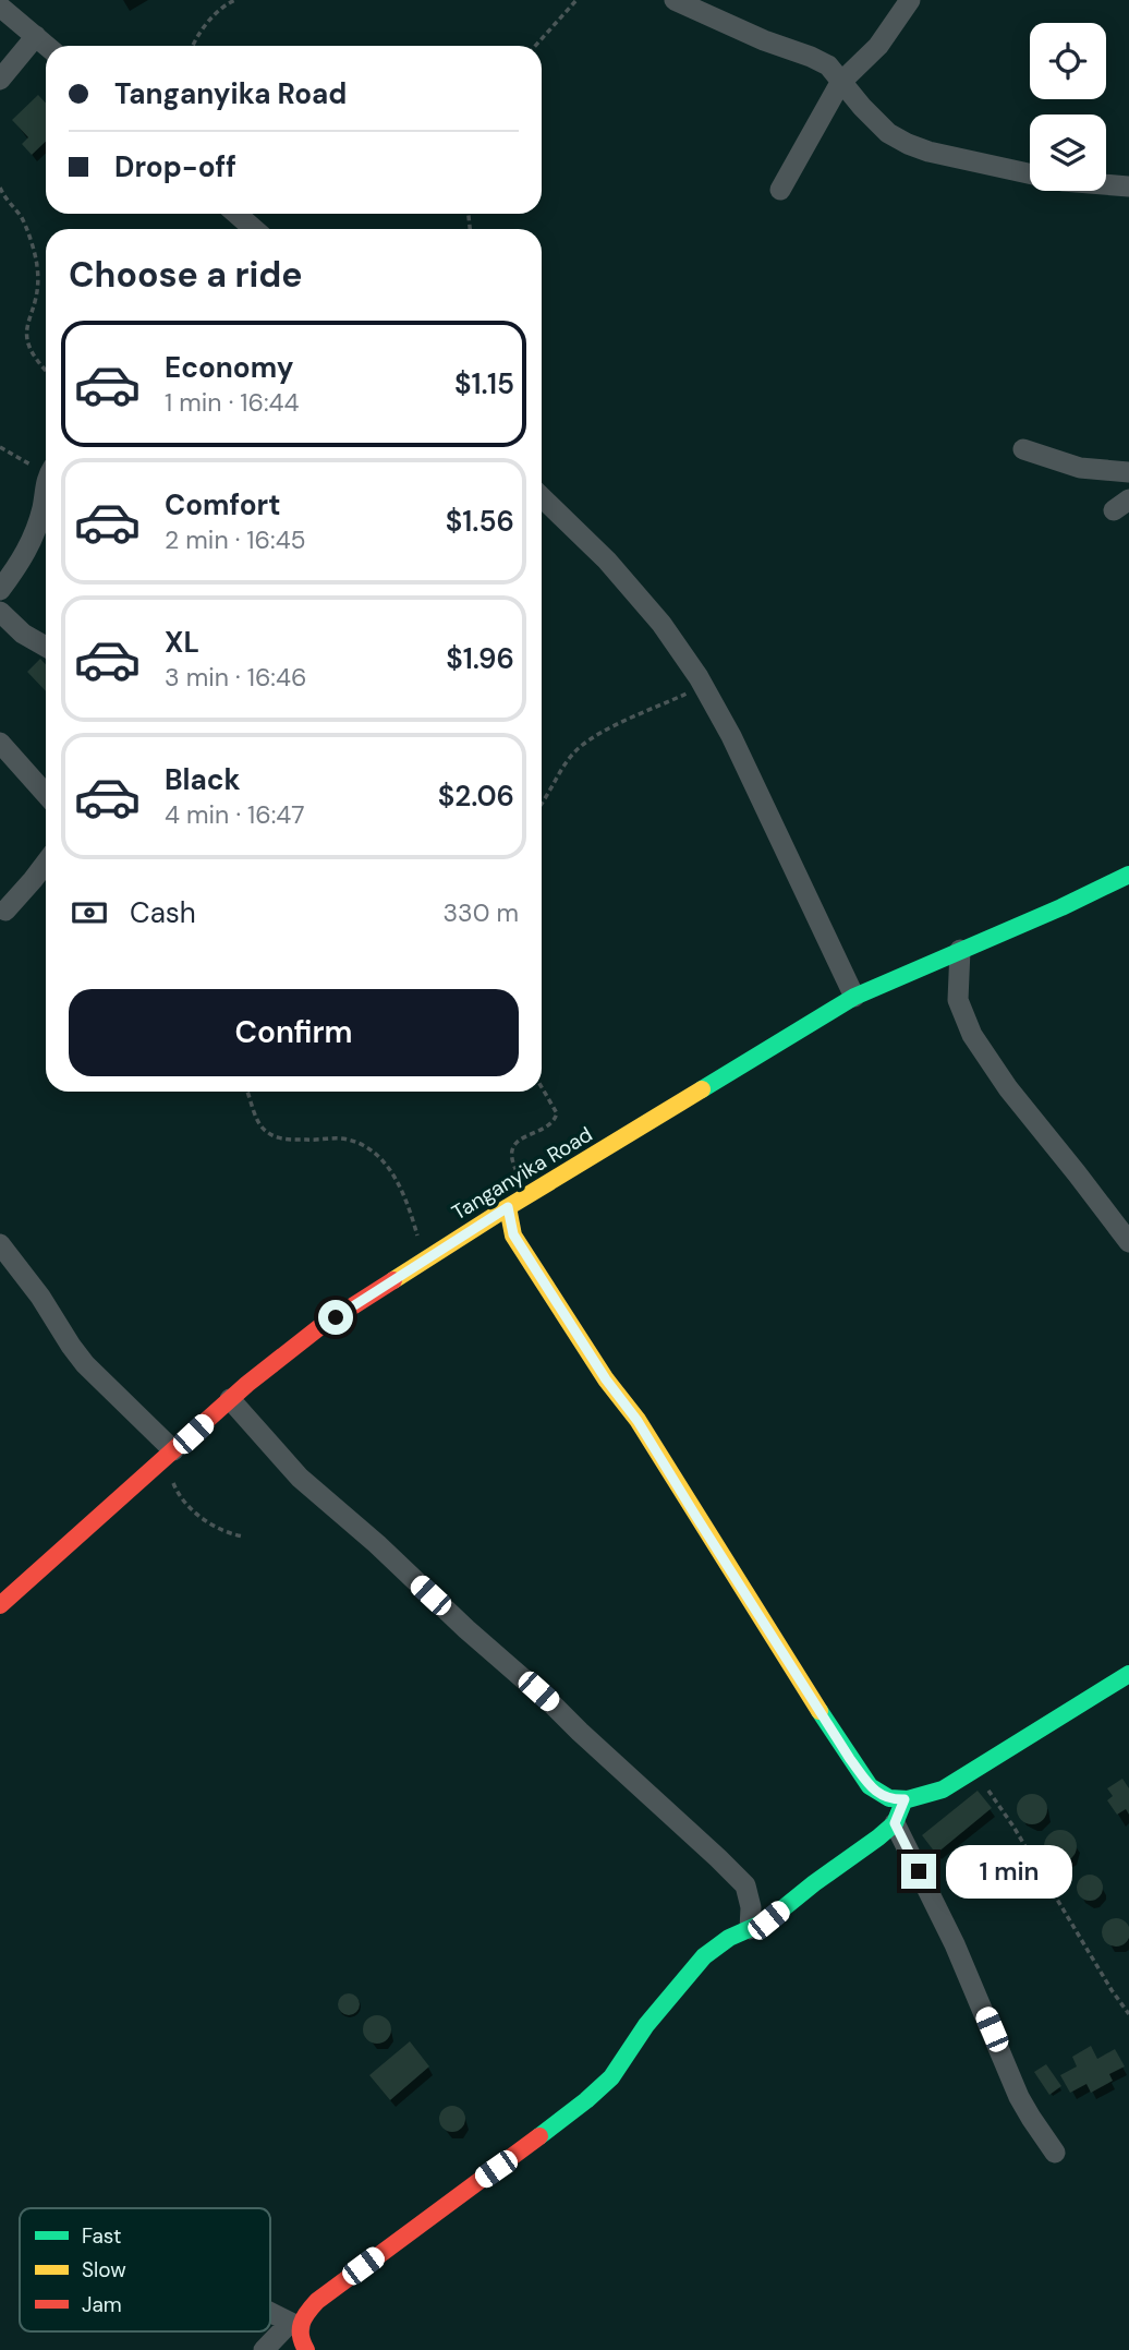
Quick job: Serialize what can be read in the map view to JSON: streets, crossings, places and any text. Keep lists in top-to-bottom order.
{
  "streets": {
    "street": ["Tanganyika Road"]
  },
  "legend": ["Fast", "Slow", "Jam"],
  "page": {
    "banner": ["Tanganyika Road", "Drop-off"],
    "heading": "Choose a ride",
    "list": [
      {
        "name": "Economy",
        "note": "1 min · 16:44",
        "value": "$1.15"
      },
      {
        "name": "Comfort",
        "note": "2 min · 16:45",
        "value": "$1.56"
      },
      {
        "name": "XL",
        "note": "3 min · 16:46",
        "value": "$1.96"
      },
      {
        "name": "Black",
        "note": "4 min · 16:47",
        "value": "$2.06"
      }
    ],
    "pay": ["Cash", "330 m"],
    "buttons": "Confirm",
    "bubble": "1 min"
  }
}
